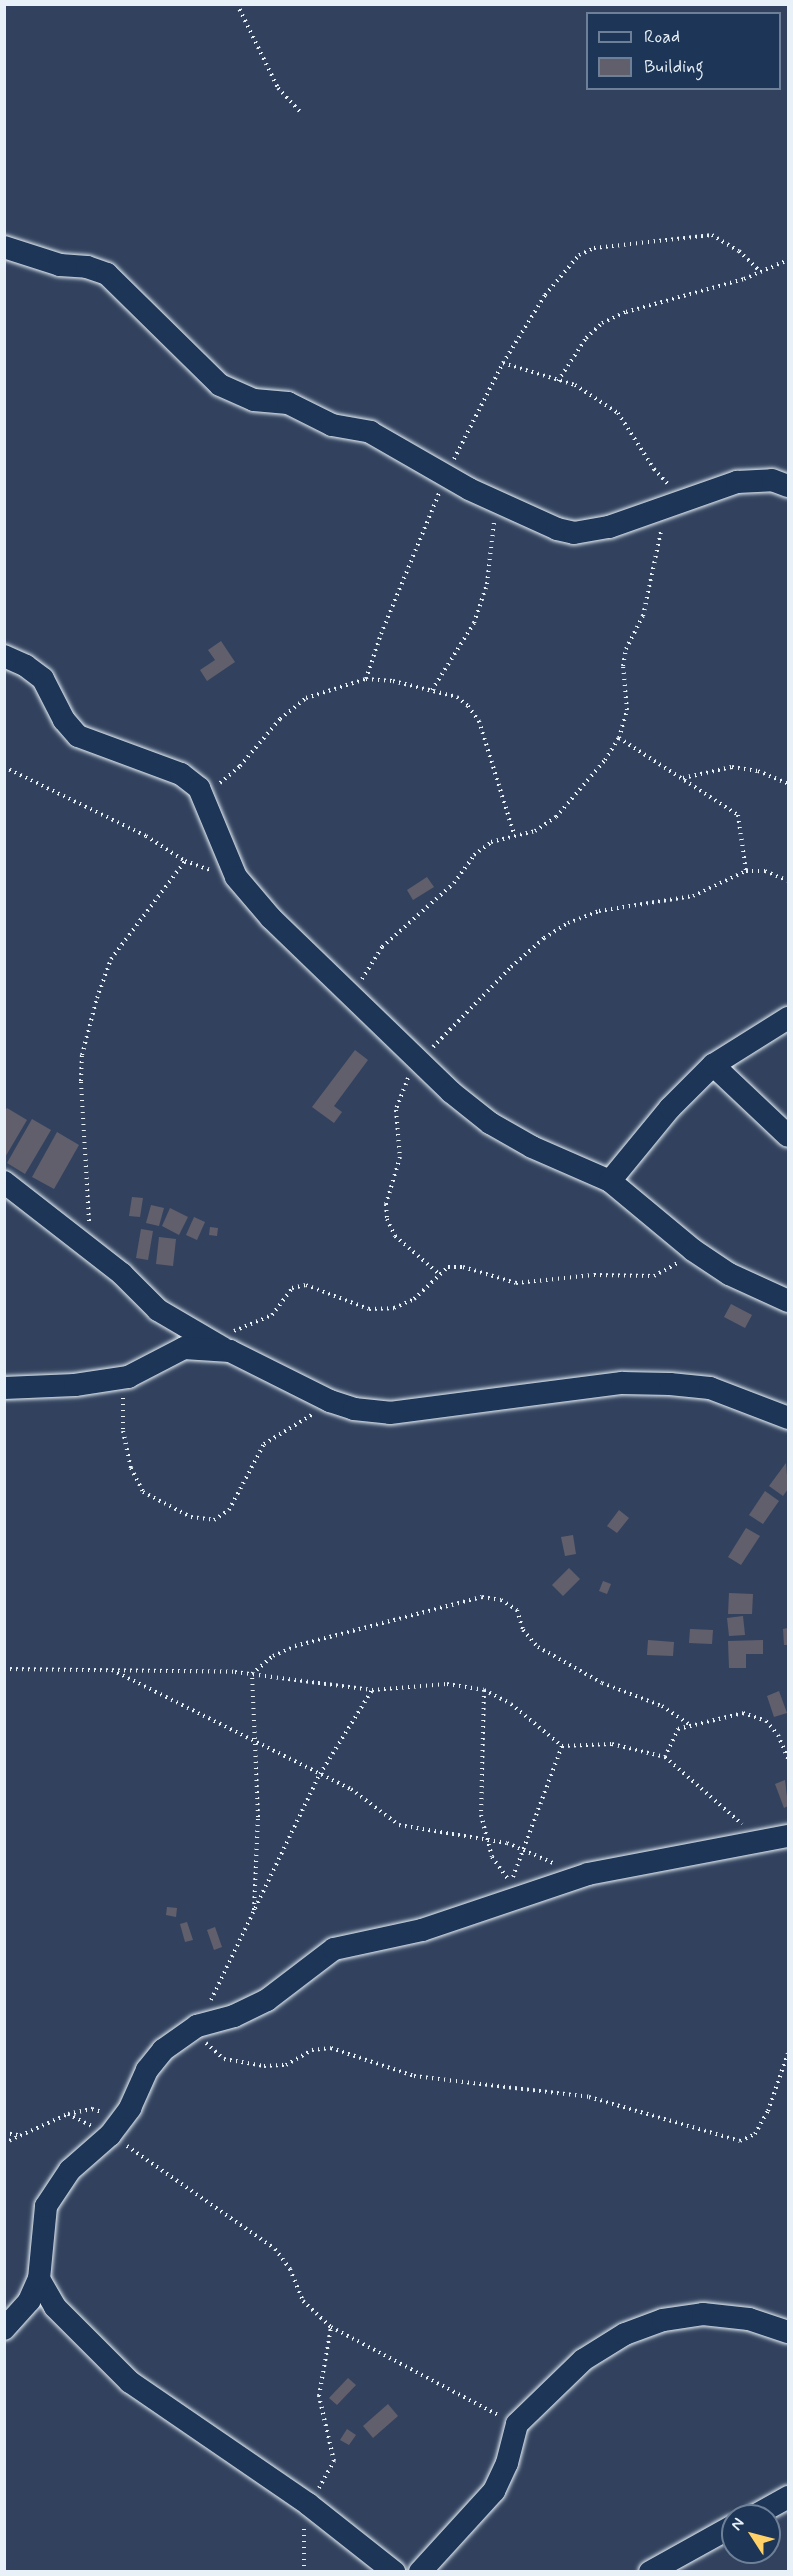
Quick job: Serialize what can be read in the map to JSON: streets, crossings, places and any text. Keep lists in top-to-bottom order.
{
  "legend": ["Road", "Building"],
  "north": "top left"
}
